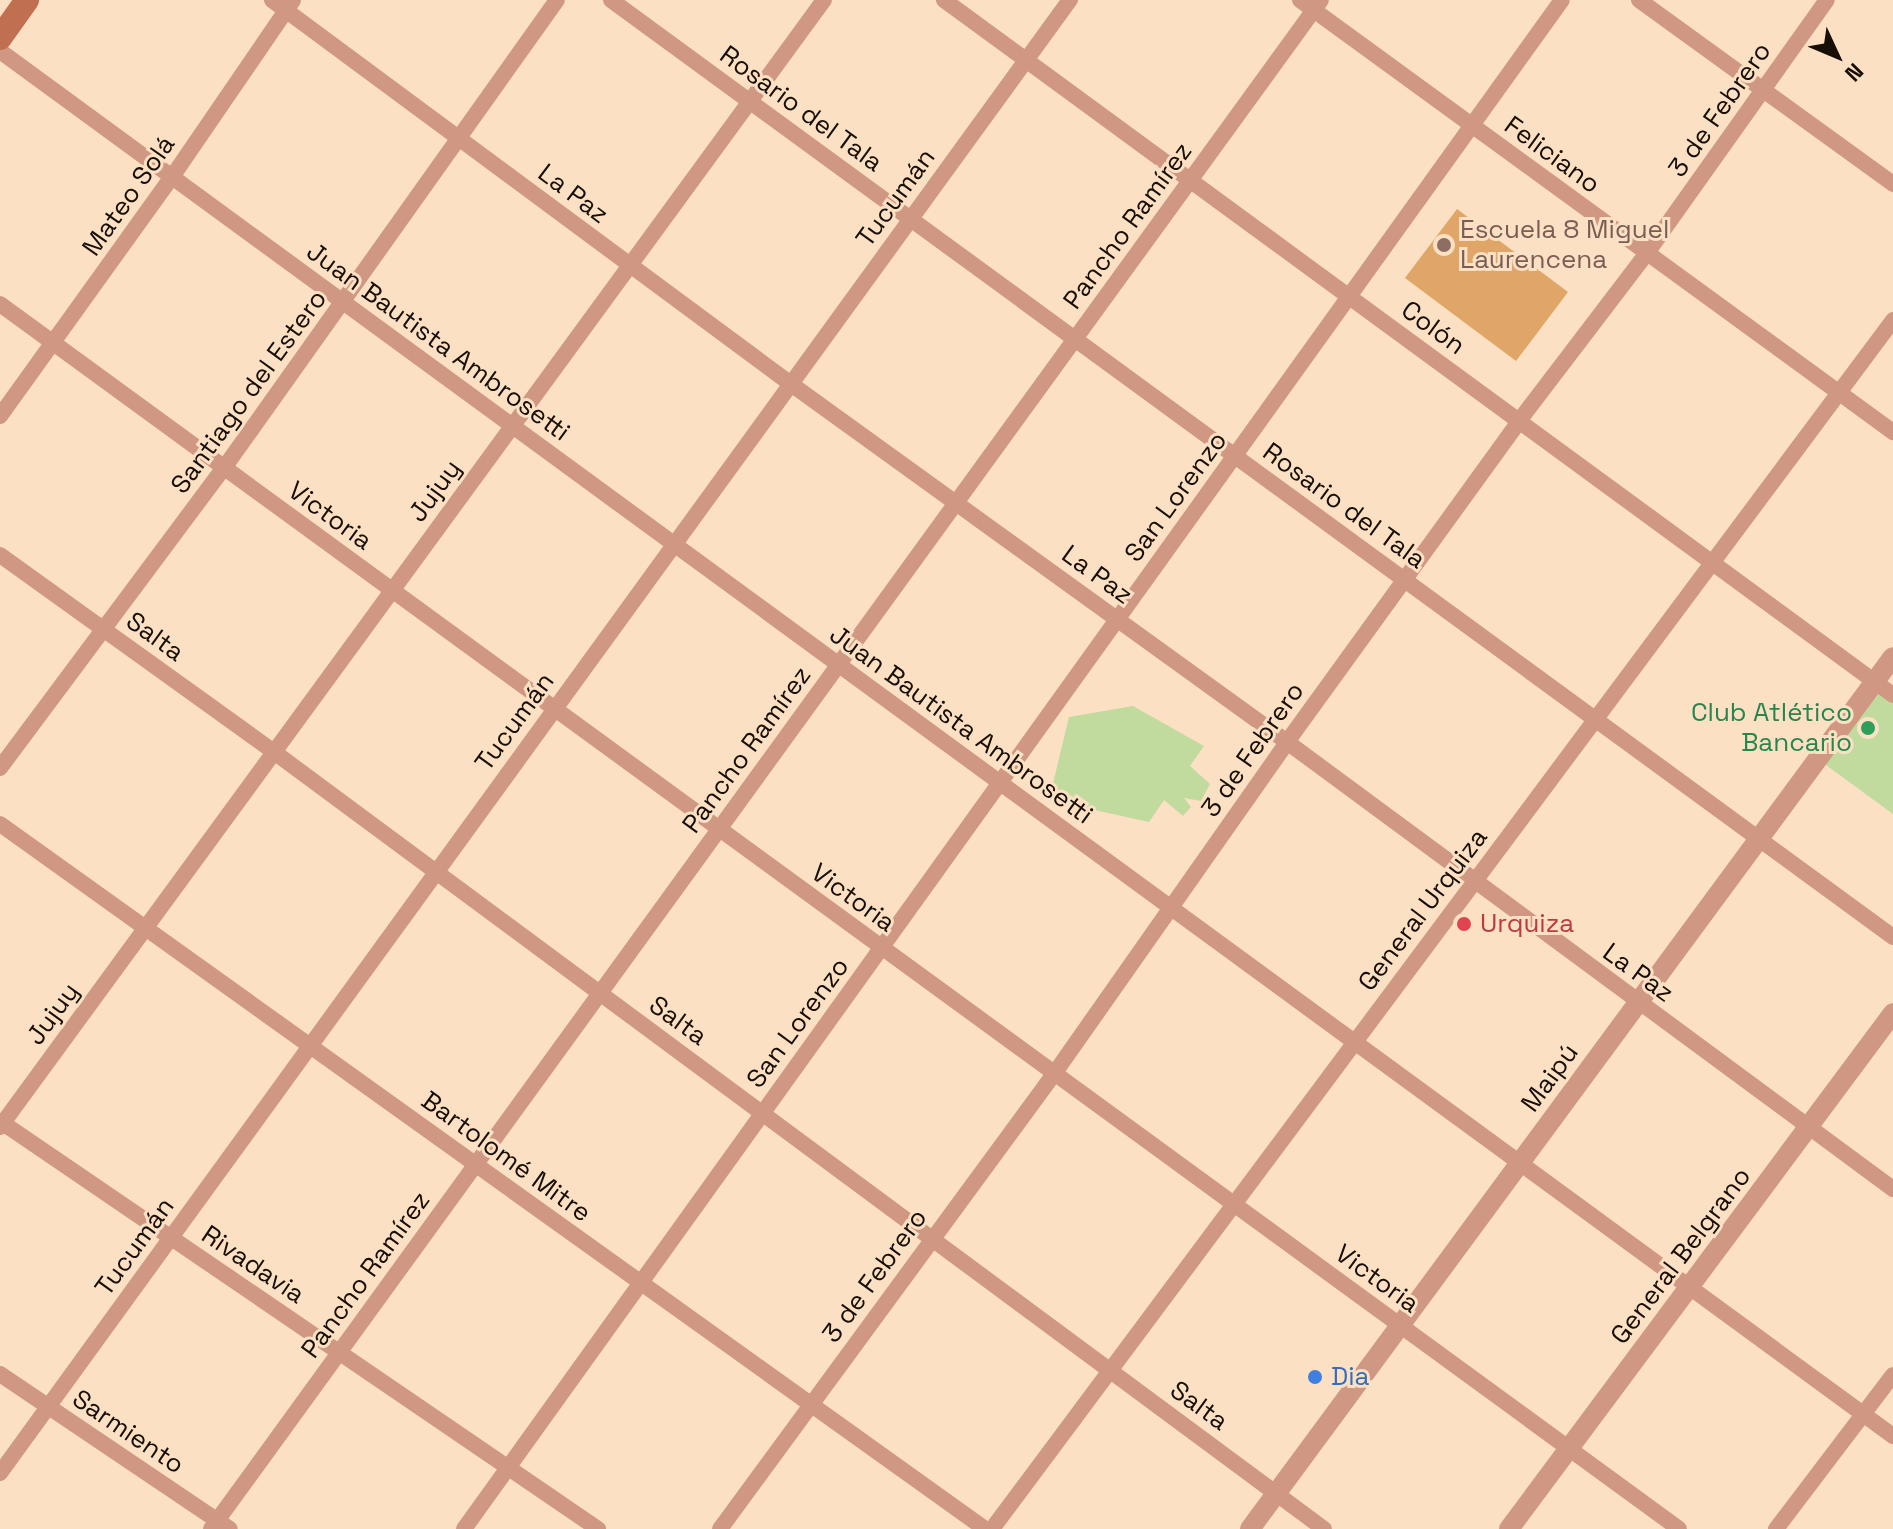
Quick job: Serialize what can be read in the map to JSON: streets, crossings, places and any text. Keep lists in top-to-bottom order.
{
  "streets": {
    "street": [
      "Rosario del Tala",
      "3 de Febrero",
      "Feliciano",
      "La Paz",
      "Mateo Solá",
      "Tucumán",
      "Pancho Ramírez",
      "Colón",
      "Juan Bautista Ambrosetti",
      "Santiago del Estero",
      "Jujuy",
      "San Lorenzo",
      "Victoria",
      "Salta",
      "General Urquiza",
      "Maipú",
      "Bartolomé Mitre",
      "General Belgrano",
      "Rivadavia",
      "Sarmiento"
    ]
  },
  "crossings": [
    ["Rosario del Tala", "3 de Febrero"],
    ["Rosario del Tala", "Tucumán"],
    ["Rosario del Tala", "Pancho Ramírez"],
    ["Rosario del Tala", "Jujuy"],
    ["Rosario del Tala", "San Lorenzo"],
    ["Rosario del Tala", "General Urquiza"],
    ["Rosario del Tala", "Maipú"],
    ["3 de Febrero", "Feliciano"],
    ["3 de Febrero", "La Paz"],
    ["3 de Febrero", "Colón"],
    ["3 de Febrero", "Juan Bautista Ambrosetti"],
    ["3 de Febrero", "Victoria"],
    ["3 de Febrero", "Salta"],
    ["3 de Febrero", "Bartolomé Mitre"],
    ["Feliciano", "Pancho Ramírez"],
    ["Feliciano", "San Lorenzo"],
    ["Feliciano", "General Urquiza"],
    ["La Paz", "Mateo Solá"],
    ["La Paz", "Tucumán"],
    ["La Paz", "Pancho Ramírez"],
    ["La Paz", "Santiago del Estero"],
    ["La Paz", "Jujuy"],
    ["La Paz", "San Lorenzo"],
    ["La Paz", "General Urquiza"],
    ["La Paz", "Maipú"],
    ["La Paz", "General Belgrano"],
    ["Mateo Solá", "Juan Bautista Ambrosetti"],
    ["Mateo Solá", "Victoria"],
    ["Tucumán", "Colón"],
    ["Tucumán", "Juan Bautista Ambrosetti"],
    ["Tucumán", "Victoria"],
    ["Tucumán", "Salta"],
    ["Tucumán", "Bartolomé Mitre"],
    ["Tucumán", "Rivadavia"],
    ["Tucumán", "Sarmiento"],
    ["Pancho Ramírez", "Colón"],
    ["Pancho Ramírez", "Juan Bautista Ambrosetti"],
    ["Pancho Ramírez", "Victoria"],
    ["Pancho Ramírez", "Salta"],
    ["Pancho Ramírez", "Bartolomé Mitre"],
    ["Pancho Ramírez", "Rivadavia"],
    ["Pancho Ramírez", "Sarmiento"],
    ["Colón", "San Lorenzo"],
    ["Colón", "General Urquiza"],
    ["Colón", "Maipú"],
    ["Juan Bautista Ambrosetti", "Santiago del Estero"],
    ["Juan Bautista Ambrosetti", "Jujuy"],
    ["Juan Bautista Ambrosetti", "San Lorenzo"],
    ["Juan Bautista Ambrosetti", "General Urquiza"],
    ["Juan Bautista Ambrosetti", "Maipú"],
    ["Juan Bautista Ambrosetti", "General Belgrano"],
    ["Santiago del Estero", "Victoria"],
    ["Santiago del Estero", "Salta"],
    ["Jujuy", "Victoria"],
    ["Jujuy", "Salta"],
    ["Jujuy", "Bartolomé Mitre"],
    ["Jujuy", "Rivadavia"],
    ["San Lorenzo", "Victoria"],
    ["San Lorenzo", "Salta"],
    ["San Lorenzo", "Bartolomé Mitre"],
    ["San Lorenzo", "Rivadavia"],
    ["Victoria", "General Urquiza"],
    ["Victoria", "Maipú"],
    ["Victoria", "General Belgrano"],
    ["Salta", "General Urquiza"],
    ["Salta", "Maipú"]
  ],
  "places": [
    "Escuela 8 Miguel Laurencena",
    "Club Atlético Bancario",
    "Urquiza",
    "Dia"
  ],
  "north": "bottom right"
}
